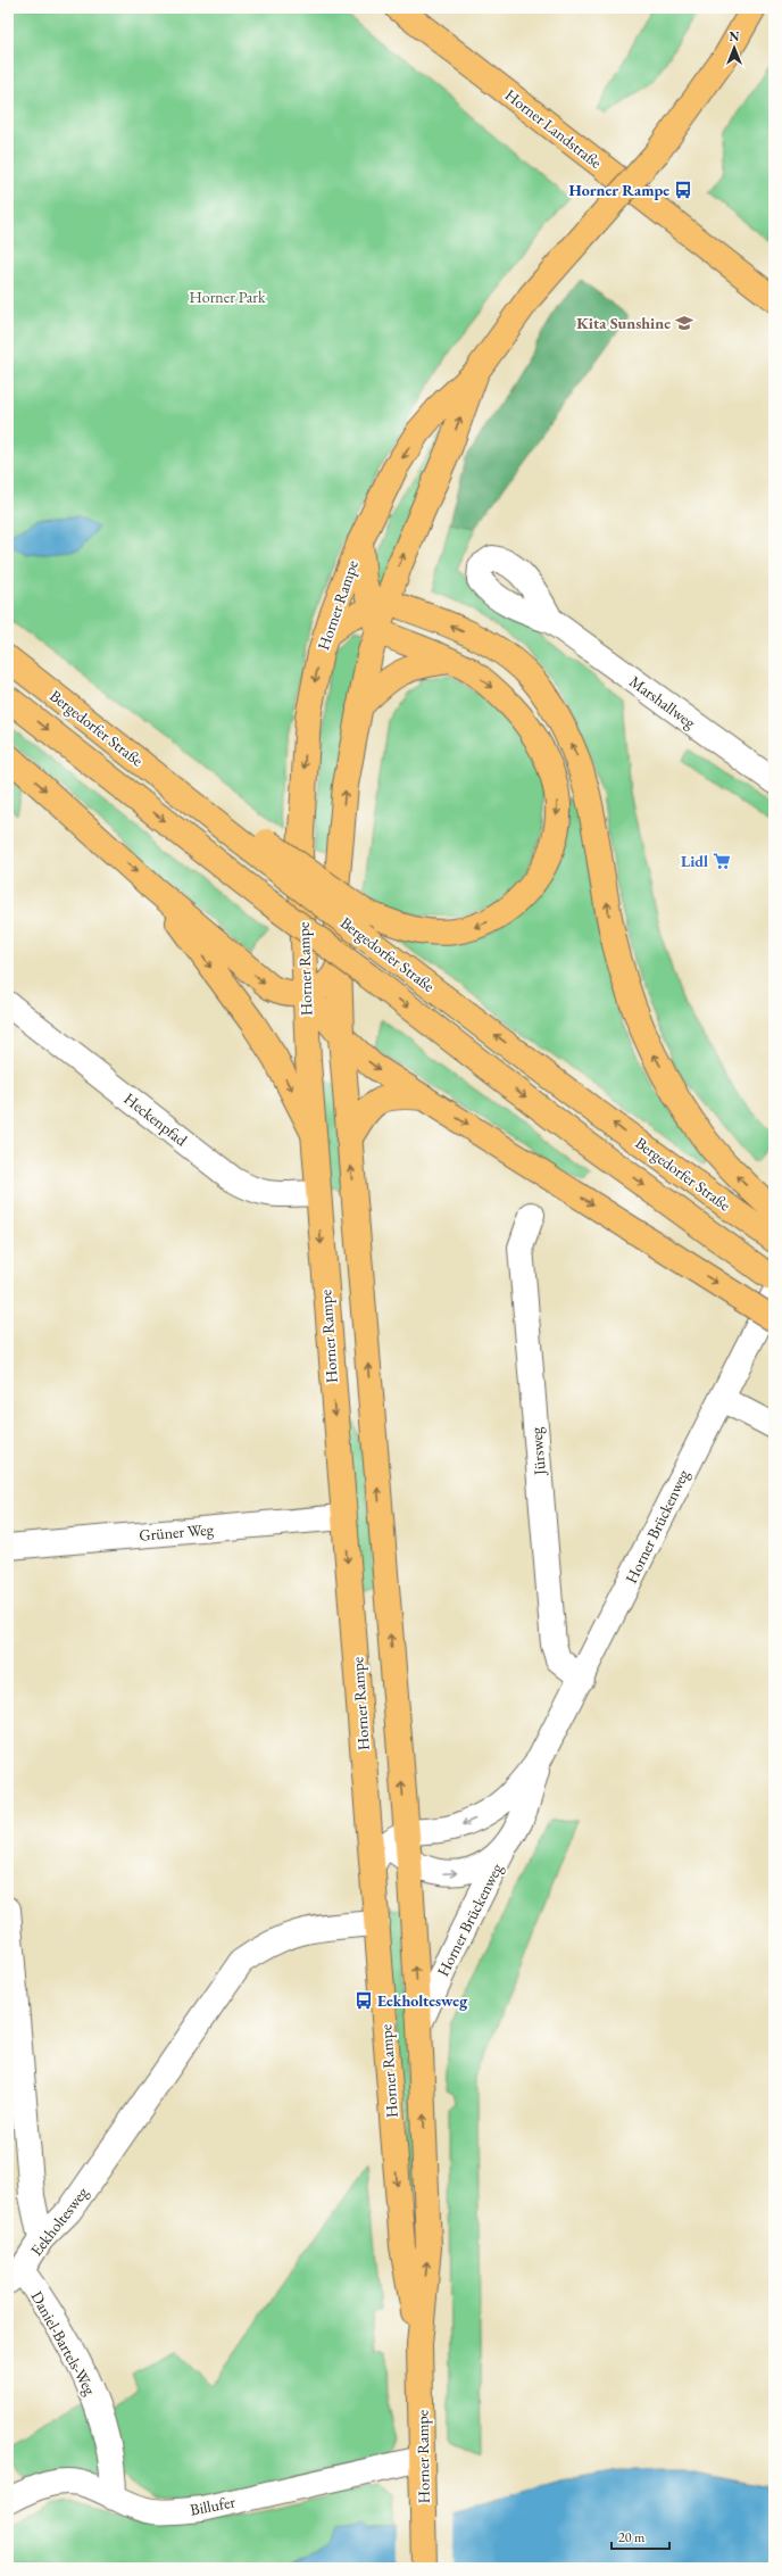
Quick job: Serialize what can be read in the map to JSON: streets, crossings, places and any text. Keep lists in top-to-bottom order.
{
  "streets": {
    "main road": ["Horner Landstraße", "Horner Rampe", "Bergedorfer Straße"],
    "street": [
      "Marshallweg",
      "Heckenpfad",
      "Jürsweg",
      "Horner Brückenweg",
      "Grüner Weg",
      "Eekholtesweg",
      "Daniel-Bartels-Weg",
      "Billufer"
    ]
  },
  "crossings": [
    ["Horner Rampe", "Heckenpfad"],
    ["Horner Rampe", "Horner Brückenweg"],
    ["Horner Rampe", "Grüner Weg"],
    ["Horner Rampe", "Eekholtesweg"],
    ["Horner Rampe", "Billufer"],
    ["Jürsweg", "Horner Brückenweg"],
    ["Eekholtesweg", "Daniel-Bartels-Weg"],
    ["Daniel-Bartels-Weg", "Billufer"]
  ],
  "parks": ["Horner Park"],
  "places": {
    "bus stop": ["Horner Rampe", "Eekholtesweg"],
    "school or university": ["Kita Sunshine"],
    "supermarket": ["Lidl"]
  },
  "scale_bar": "20 m",
  "north": "top"
}
